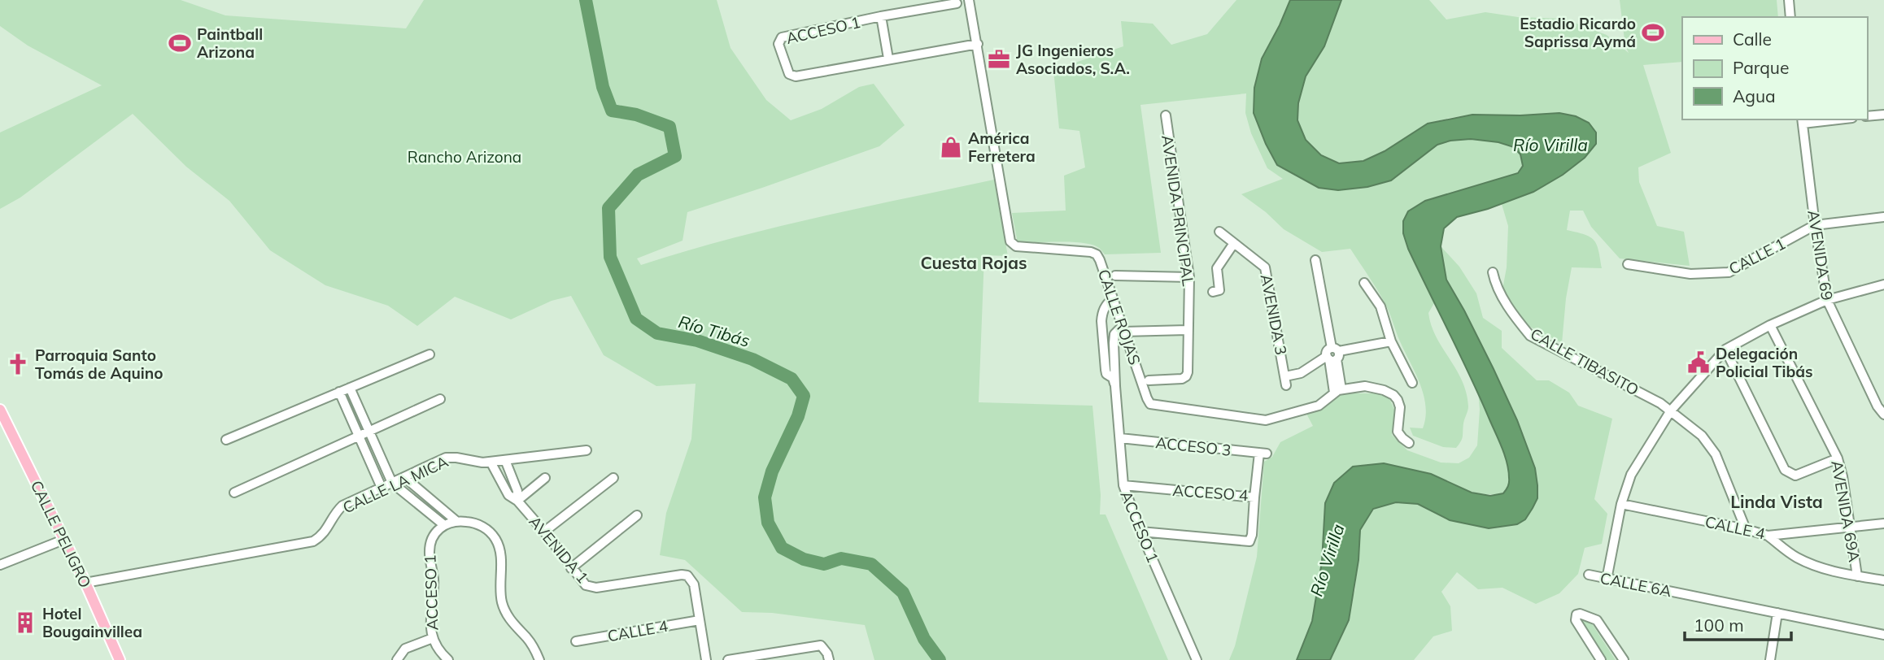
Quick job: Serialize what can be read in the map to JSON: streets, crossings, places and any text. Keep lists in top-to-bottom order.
{
  "streets": {
    "main road": ["CALLE PELIGRO"],
    "street": [
      "ACCESO 1",
      "AVENIDA PRINCIPAL",
      "AVENIDA 69",
      "CALLE 1",
      "AVENIDA 3",
      "CALLE ROJAS",
      "CALLE TIBASITO",
      "ACCESO 3",
      "CALLE LA MICA",
      "ACCESO 4",
      "AVENIDA 69A",
      "CALLE 4",
      "AVENIDA 1",
      "CALLE 6A"
    ]
  },
  "crossings": [
    ["ACCESO 1", "CALLE ROJAS"],
    ["ACCESO 1", "ACCESO 3"],
    ["ACCESO 1", "ACCESO 4"],
    ["AVENIDA 69", "CALLE 1"],
    ["CALLE TIBASITO", "CALLE 4"],
    ["ACCESO 3", "ACCESO 4"],
    ["CALLE LA MICA", "CALLE PELIGRO"],
    ["CALLE LA MICA", "AVENIDA 1"],
    ["AVENIDA 69A", "CALLE 4"],
    ["CALLE 4", "AVENIDA 1"]
  ],
  "districts": ["Cuesta Rojas", "Linda Vista"],
  "water": ["Río Virilla", "Río Tibás"],
  "parks": ["Rancho Arizona"],
  "places": {
    "sports": ["Estadio Ricardo Saprissa Aymá", "Paintball Arizona"],
    "office": ["JG Ingenieros Asociados, S.A."],
    "shop": ["América Ferretera"],
    "public building": ["Delegación Policial Tibás"],
    "church": ["Parroquia Santo Tomás de Aquino"],
    "building": ["Hotel Bougainvillea"]
  },
  "legend": ["Calle", "Parque", "Agua"],
  "scale_bar": "100 m"
}
